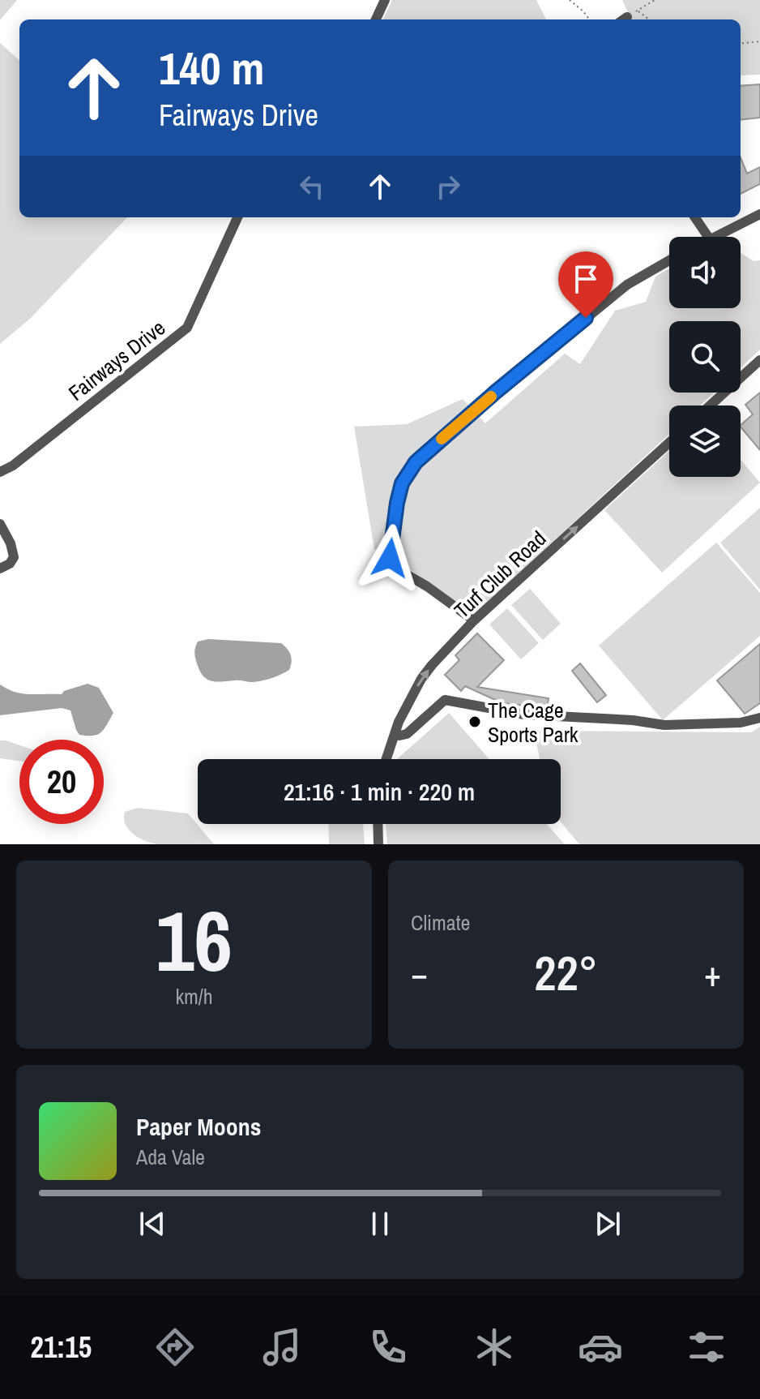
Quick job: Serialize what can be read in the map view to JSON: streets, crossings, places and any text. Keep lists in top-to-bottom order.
{
  "streets": {
    "street": ["Fairways Drive", "Turf Club Road"]
  },
  "one_way": ["Turf Club Road"],
  "places": ["The Cage Sports Park"],
  "page": {
    "turn": ["140 m", "Fairways Drive"],
    "limit": "20",
    "trip": "21:16 · 1 min · 220 m",
    "tile": [
      ["16", "km/h"],
      "Climate"
    ],
    "heat": ["−", "22°", "+"],
    "song": ["Paper Moons", "Ada Vale"],
    "tabs": "21:15"
  }
}
